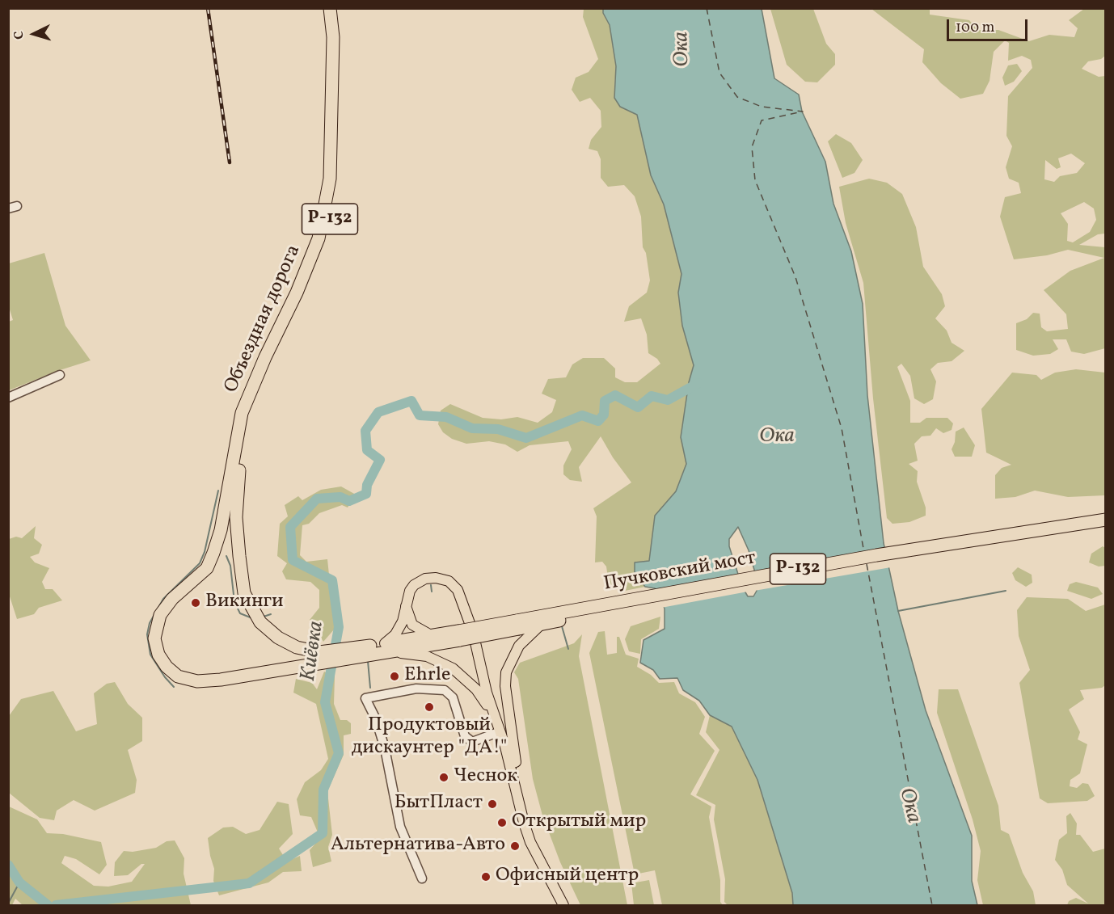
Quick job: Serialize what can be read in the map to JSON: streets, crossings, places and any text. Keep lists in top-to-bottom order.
{
  "streets": {
    "highway": ["Р-132", "Объездная дорога", "Пучковский мост"]
  },
  "crossings": [
    ["Р-132", "Объездная дорога"],
    ["Р-132", "Пучковский мост"]
  ],
  "water": ["Ока", "Киёвка"],
  "places": [
    "Викинги",
    "Ehrle",
    "Продуктовый дискаунтер \"ДА!\"",
    "Чеснок",
    "БытПласт",
    "Открытый мир",
    "Альтернатива-Авто",
    "Офисный центр"
  ],
  "scale_bar": "100 m",
  "north": "left"
}
